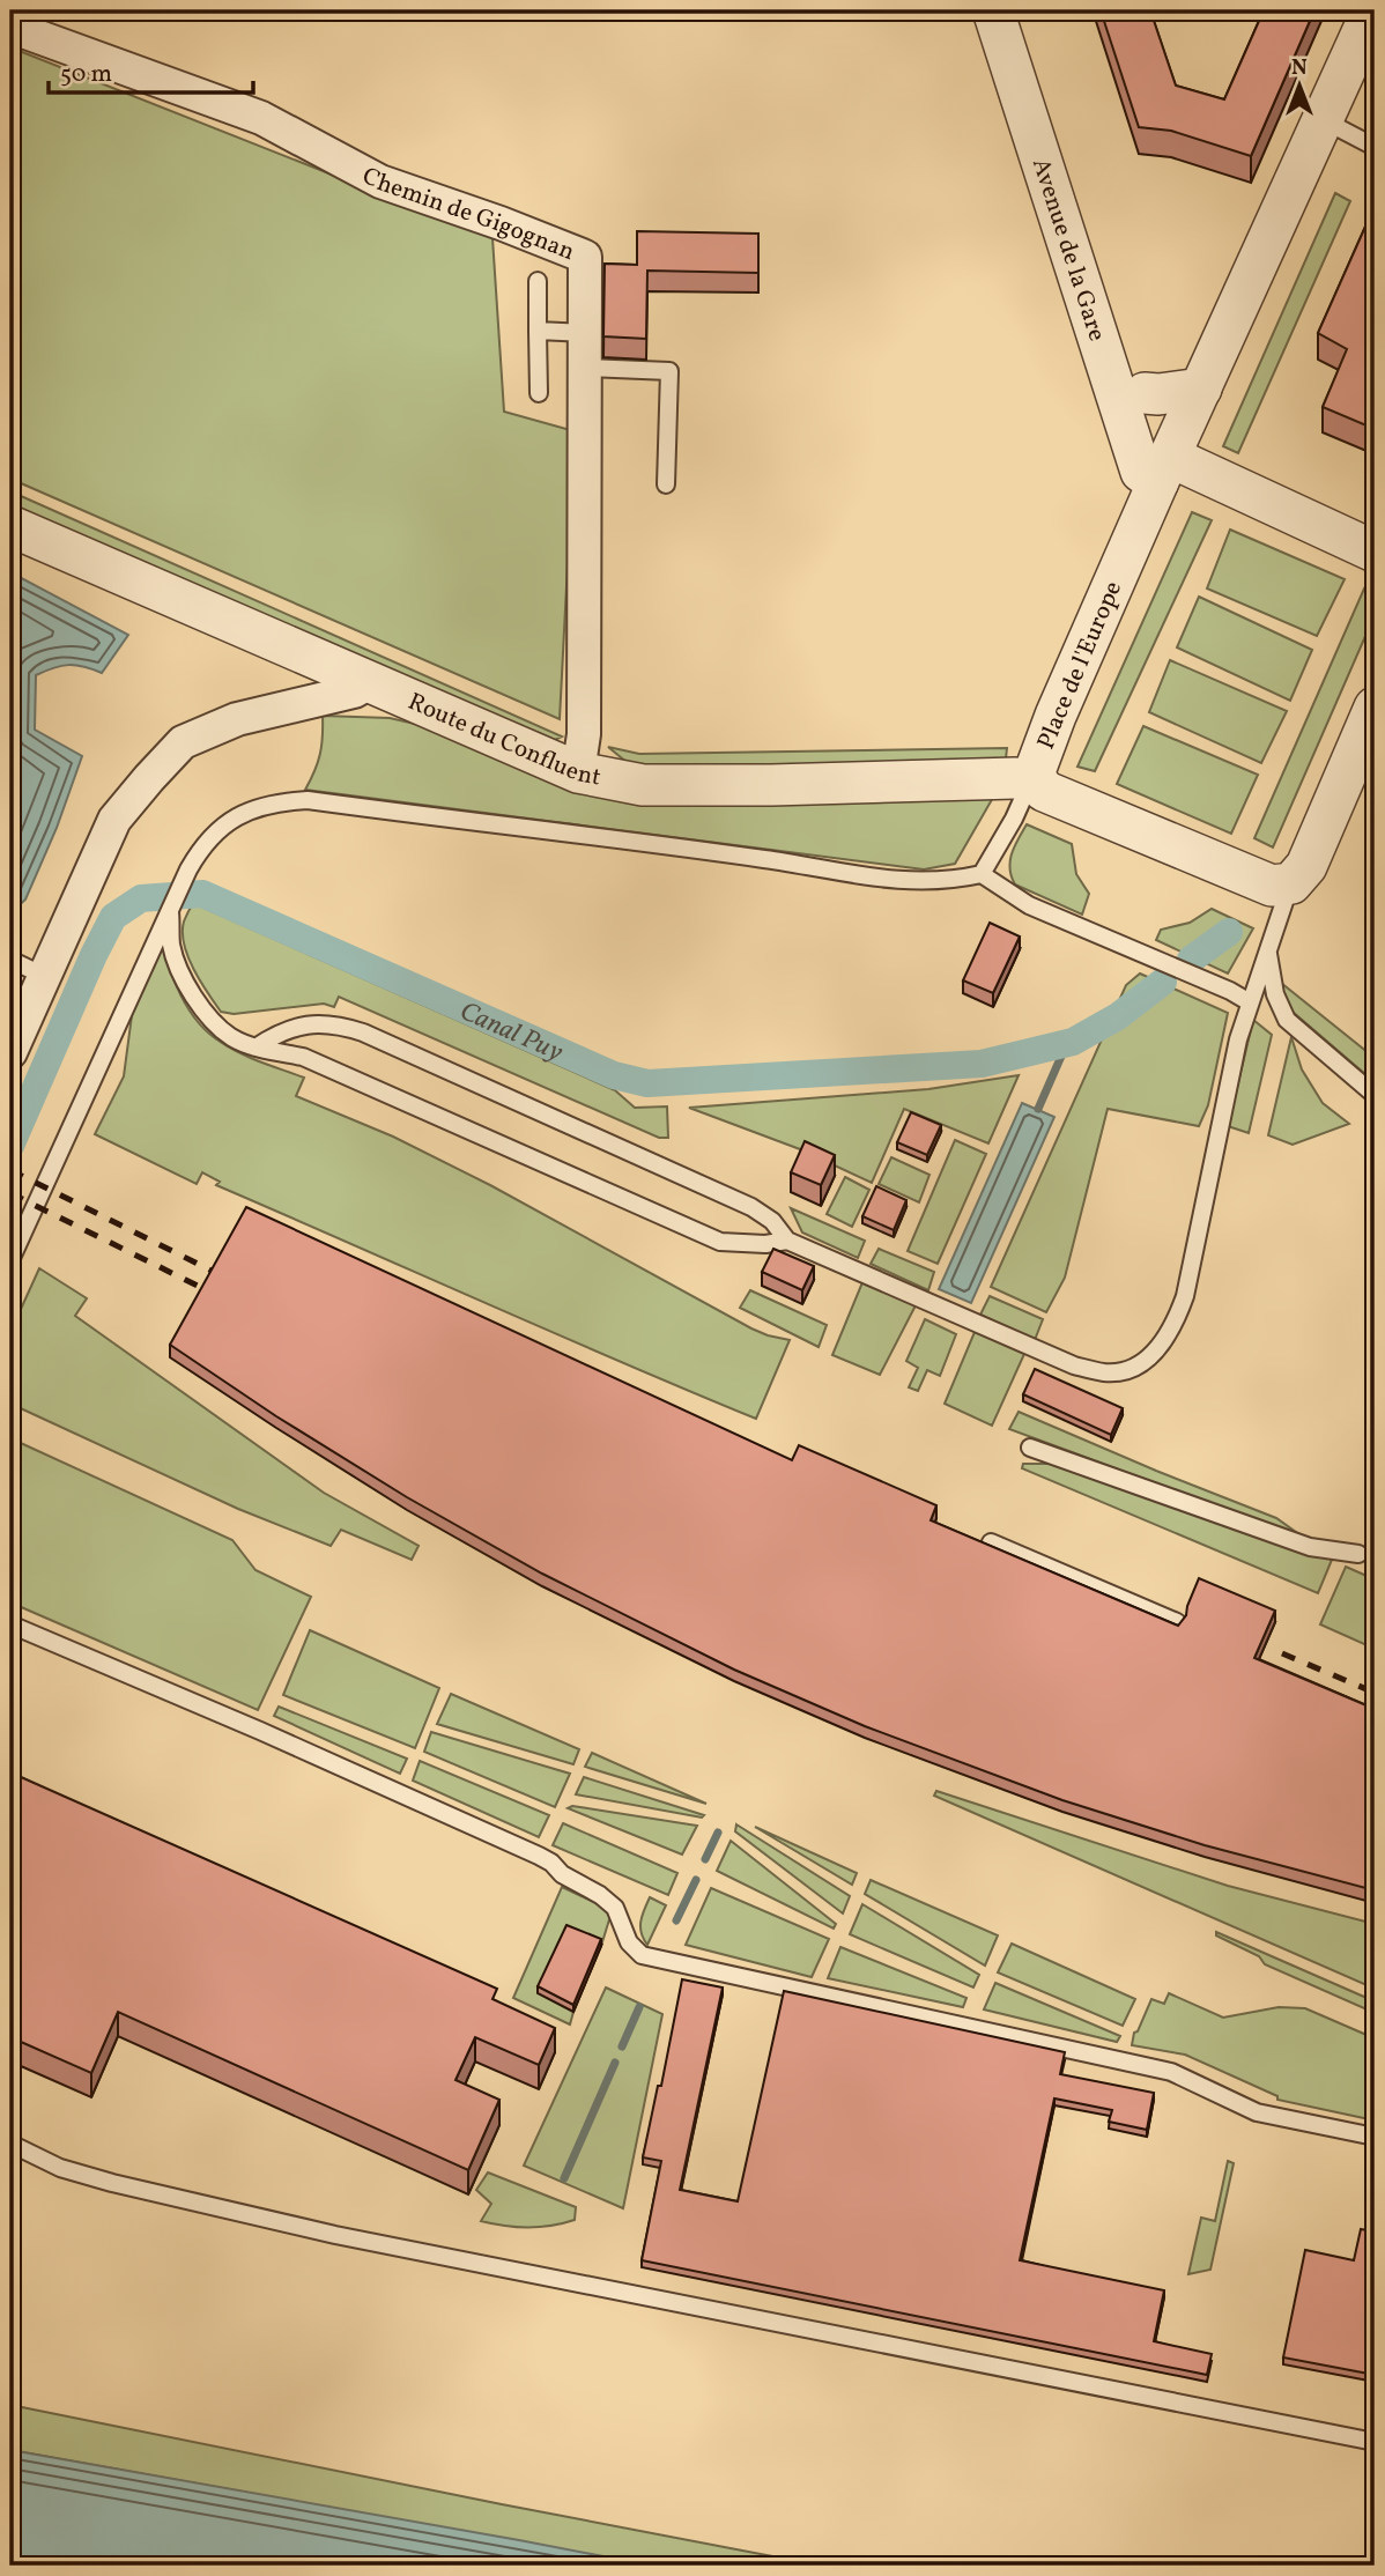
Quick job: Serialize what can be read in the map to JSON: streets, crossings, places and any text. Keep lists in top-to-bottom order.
{
  "streets": {
    "street": [
      "Chemin de Gigognan",
      "Avenue de la Gare",
      "Place de l'Europe",
      "Route du Confluent"
    ]
  },
  "crossings": [
    ["Chemin de Gigognan", "Route du Confluent"],
    ["Avenue de la Gare", "Place de l'Europe"],
    ["Place de l'Europe", "Route du Confluent"]
  ],
  "water": ["Canal Puy"],
  "scale_bar": "50 m",
  "north": "top"
}
